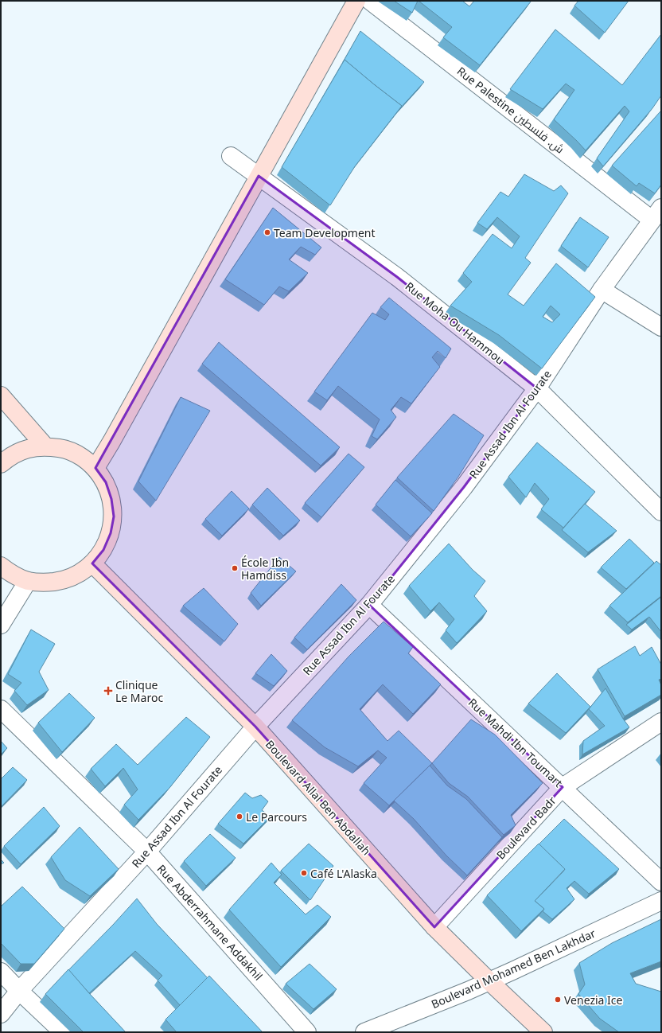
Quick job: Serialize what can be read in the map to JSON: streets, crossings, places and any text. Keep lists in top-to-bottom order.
{
  "streets": {
    "main road": ["Boulevard Allal Ben Abdallah"],
    "street": [
      "Rue Palestine ش. فلسطين",
      "Rue Moha Ou Hammou",
      "Rue Assad Ibn Al Fourate",
      "Rue Mahdi Ibn Toumart",
      "Boulevard Badr",
      "Rue Abderrahmane Addakhil",
      "Boulevard Mohamed Ben Lakhdar"
    ]
  },
  "crossings": [
    ["Rue Palestine ش. فلسطين", "Rue Assad Ibn Al Fourate"],
    ["Rue Moha Ou Hammou", "Rue Assad Ibn Al Fourate"],
    ["Rue Assad Ibn Al Fourate", "Rue Mahdi Ibn Toumart"],
    ["Rue Assad Ibn Al Fourate", "Boulevard Allal Ben Abdallah"],
    ["Rue Assad Ibn Al Fourate", "Rue Abderrahmane Addakhil"],
    ["Rue Mahdi Ibn Toumart", "Boulevard Badr"],
    ["Boulevard Allal Ben Abdallah", "Boulevard Badr"],
    ["Boulevard Allal Ben Abdallah", "Boulevard Mohamed Ben Lakhdar"]
  ],
  "places": {
    "other": [
      "Team Development",
      "École Ibn Hamdiss",
      "Le Parcours",
      "Café L'Alaska",
      "Venezia Ice"
    ],
    "health": ["Clinique Le Maroc"]
  }
}
